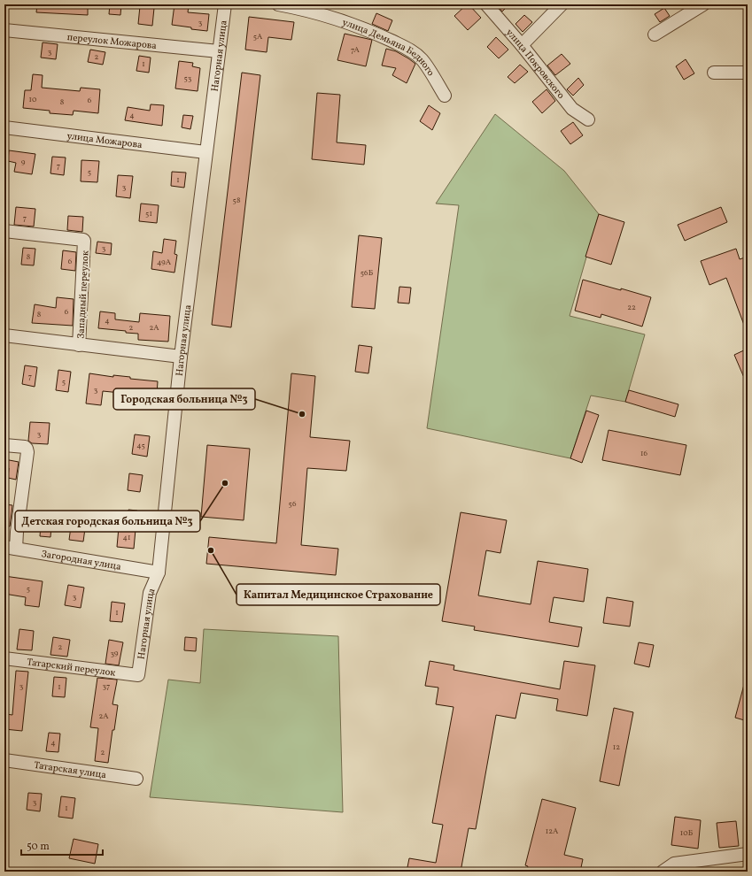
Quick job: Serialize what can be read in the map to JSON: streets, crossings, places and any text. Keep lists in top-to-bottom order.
{
  "streets": {
    "street": [
      "переулок Можарова",
      "улица Демьяна Бедного",
      "Нагорная улица",
      "улица Покровского",
      "улица Можарова",
      "Западный переулок",
      "Загородная улица",
      "Татарский переулок",
      "Татарская улица"
    ]
  },
  "crossings": [
    ["переулок Можарова", "Нагорная улица"],
    ["Нагорная улица", "улица Можарова"],
    ["Нагорная улица", "Загородная улица"],
    ["Нагорная улица", "Татарский переулок"]
  ],
  "places": ["Городская больница №3", "Детская городская больница №3", "Капитал Медицинское Страхование"],
  "house_numbers": [
    "3",
    "5А",
    "7А",
    "3",
    "2",
    "1",
    "53",
    "10",
    "6",
    "8",
    "4",
    "9",
    "7",
    "5",
    "1",
    "3",
    "58",
    "51",
    "7",
    "3",
    "8",
    "6",
    "49А",
    "56Б",
    "22",
    "6",
    "8",
    "4",
    "2",
    "2А",
    "7",
    "5",
    "3",
    "3",
    "45",
    "16",
    "56",
    "41",
    "5",
    "3",
    "1",
    "2",
    "39",
    "3",
    "37",
    "1",
    "2А",
    "4",
    "12",
    "2",
    "3",
    "1",
    "12А",
    "10Б"
  ],
  "scale_bar": "50 m"
}
